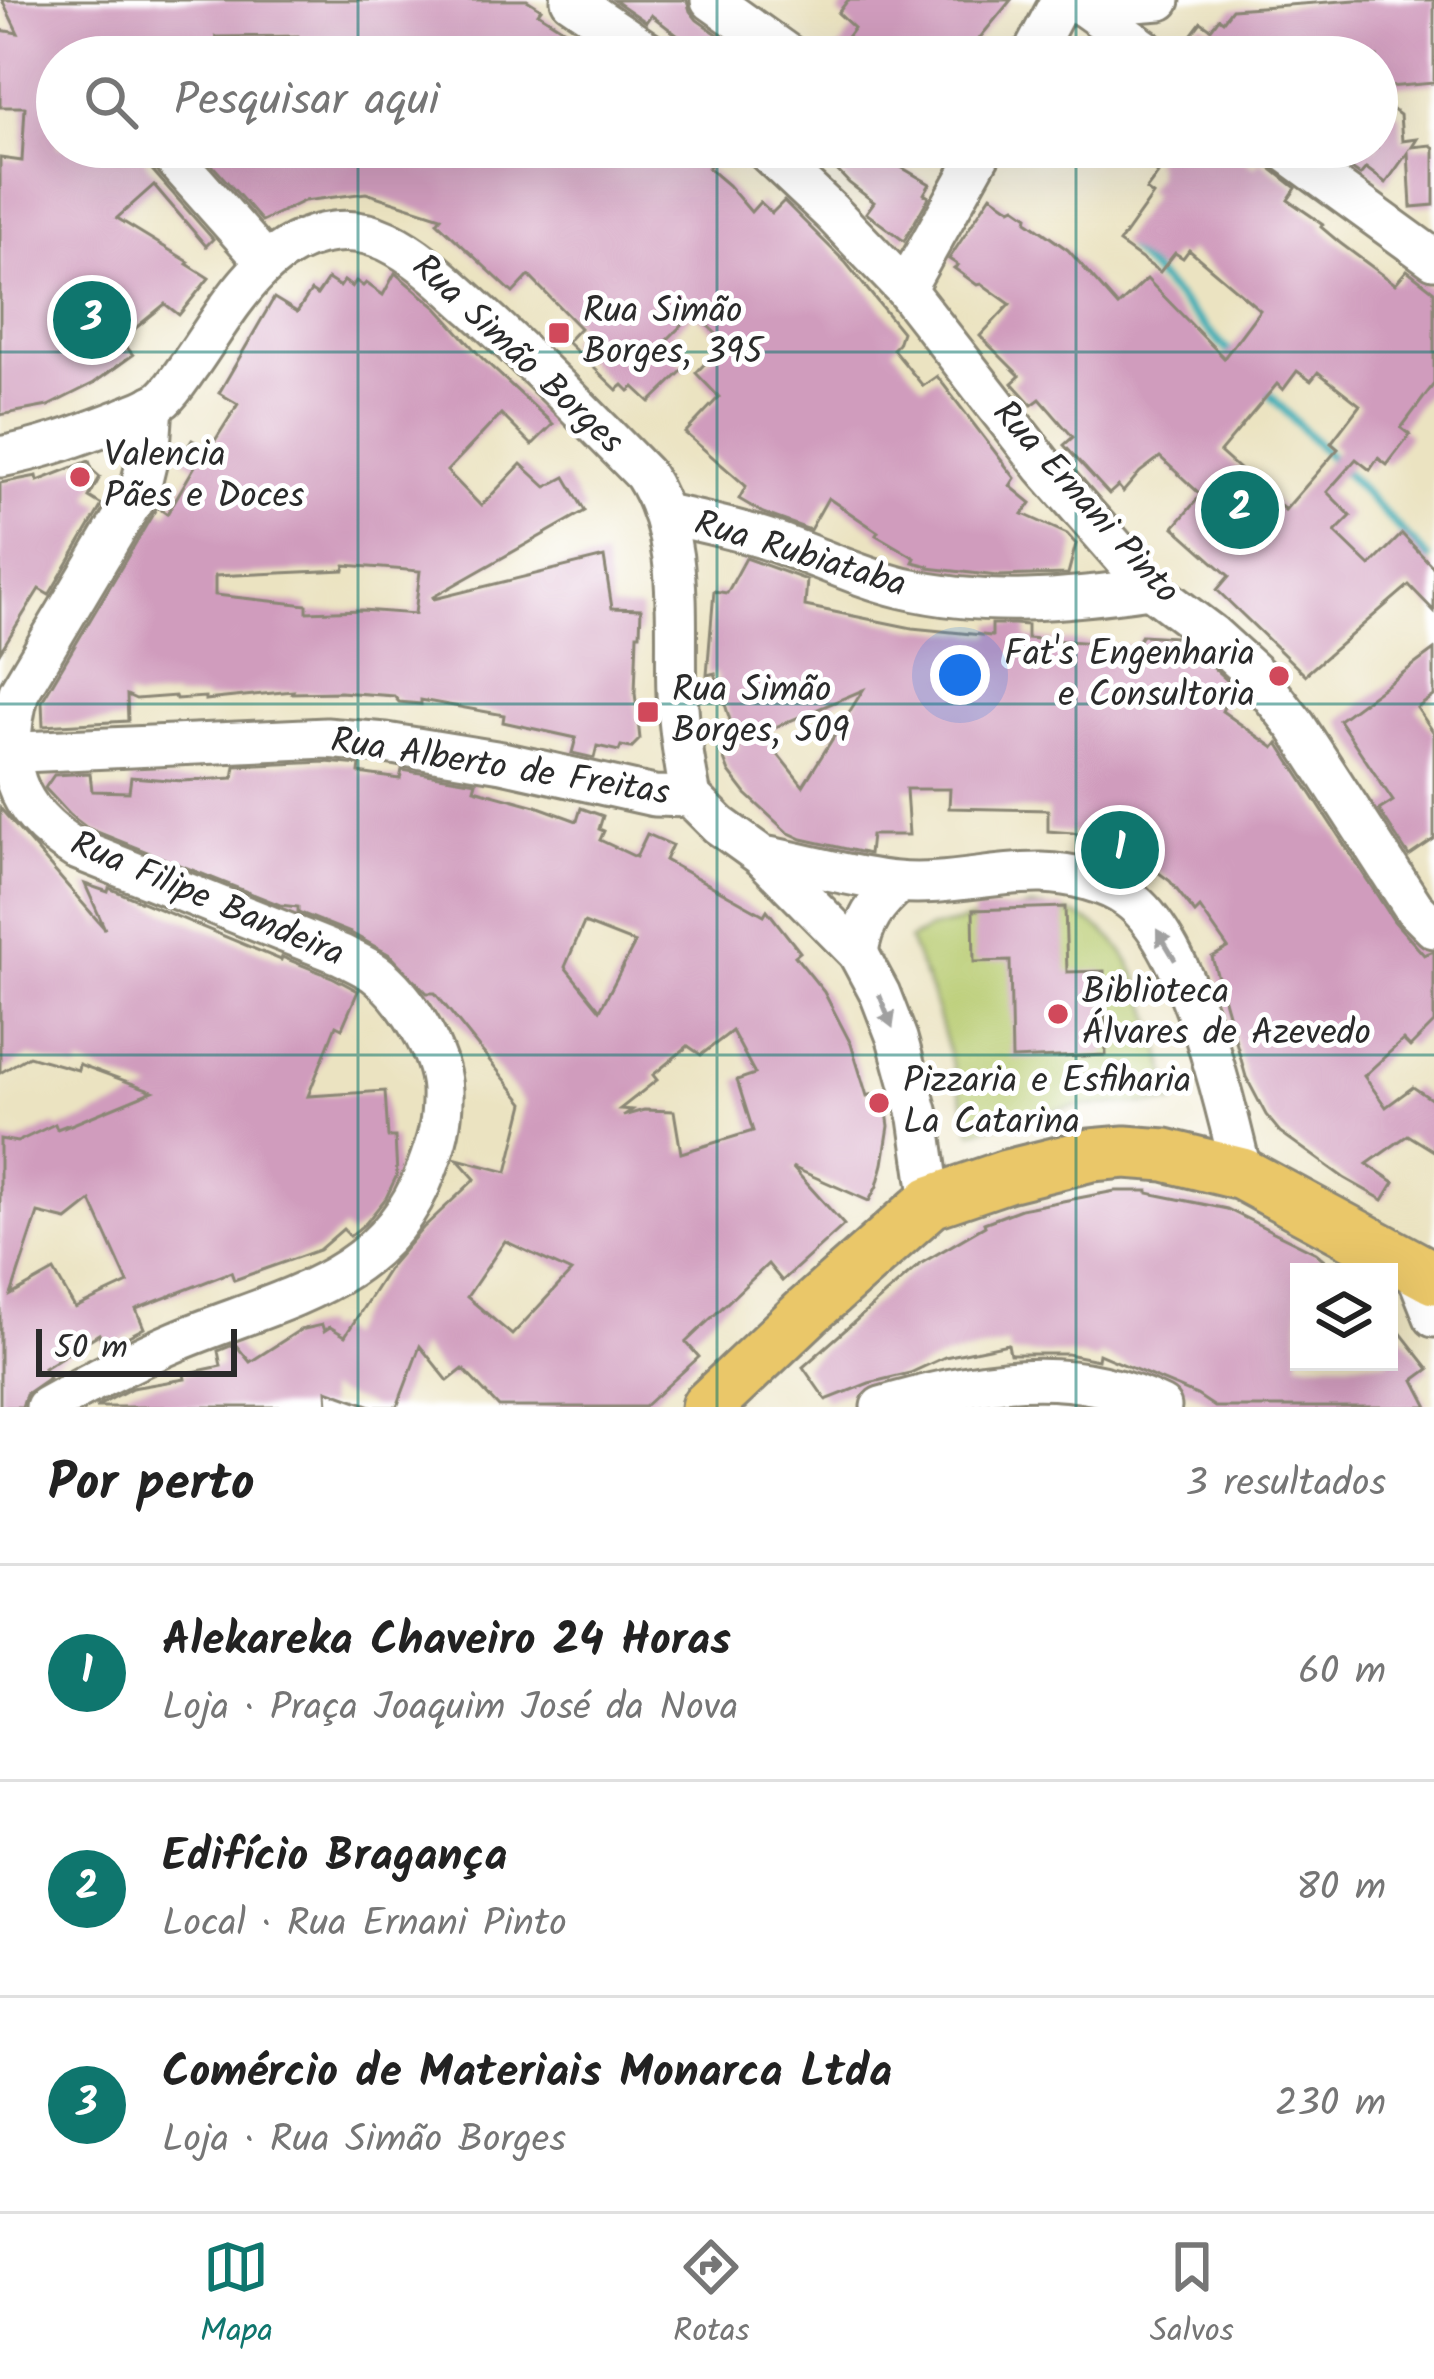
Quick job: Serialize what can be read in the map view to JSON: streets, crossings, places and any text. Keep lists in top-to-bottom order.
{
  "streets": {
    "street": [
      "Rua Simão Borges",
      "Rua Ernani Pinto",
      "Rua Rubiataba",
      "Rua Alberto de Freitas",
      "Rua Filipe Bandeira"
    ]
  },
  "crossings": [
    ["Rua Simão Borges", "Rua Rubiataba"],
    ["Rua Simão Borges", "Rua Alberto de Freitas"],
    ["Rua Ernani Pinto", "Rua Rubiataba"],
    ["Rua Alberto de Freitas", "Rua Filipe Bandeira"]
  ],
  "places": {
    "transit": ["Rua Simão Borges, 395", "Rua Simão Borges, 509"],
    "other": [
      "Valencia Pães e Doces",
      "Fat's Engenharia e Consultoria",
      "Biblioteca Álvares de Azevedo",
      "Pizzaria e Esfiharia La Catarina"
    ]
  },
  "scale_bar": "50 m",
  "page": {
    "search": "Pesquisar aqui",
    "pins": ["3", "2", "1"],
    "scale": "50 m",
    "heading": ["Por perto", "3 resultados"],
    "list": [
      {
        "mark": "1",
        "name": "Alekareka Chaveiro 24 Horas",
        "note": "Loja · Praça Joaquim José da Nova",
        "value": "60 m"
      },
      {
        "mark": "2",
        "name": "Edifício Bragança",
        "note": "Local · Rua Ernani Pinto",
        "value": "80 m"
      },
      {
        "mark": "3",
        "name": "Comércio de Materiais Monarca Ltda",
        "note": "Loja · Rua Simão Borges",
        "value": "230 m"
      }
    ],
    "nav": ["Mapa", "Rotas", "Salvos"]
  }
}
